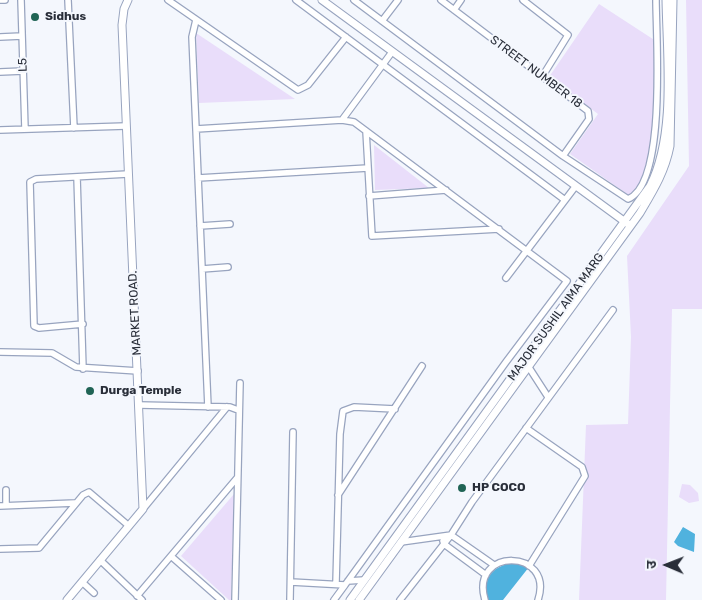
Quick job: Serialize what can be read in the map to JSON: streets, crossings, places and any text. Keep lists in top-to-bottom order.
{
  "streets": {
    "street": [
      "L5",
      "STREET NUMBER 18",
      "MARKET ROAD.",
      "MAJOR SUSHIL AIMA MARG"
    ]
  },
  "places": ["Sidhus", "Durga Temple", "HP COCO"],
  "north": "left"
}
